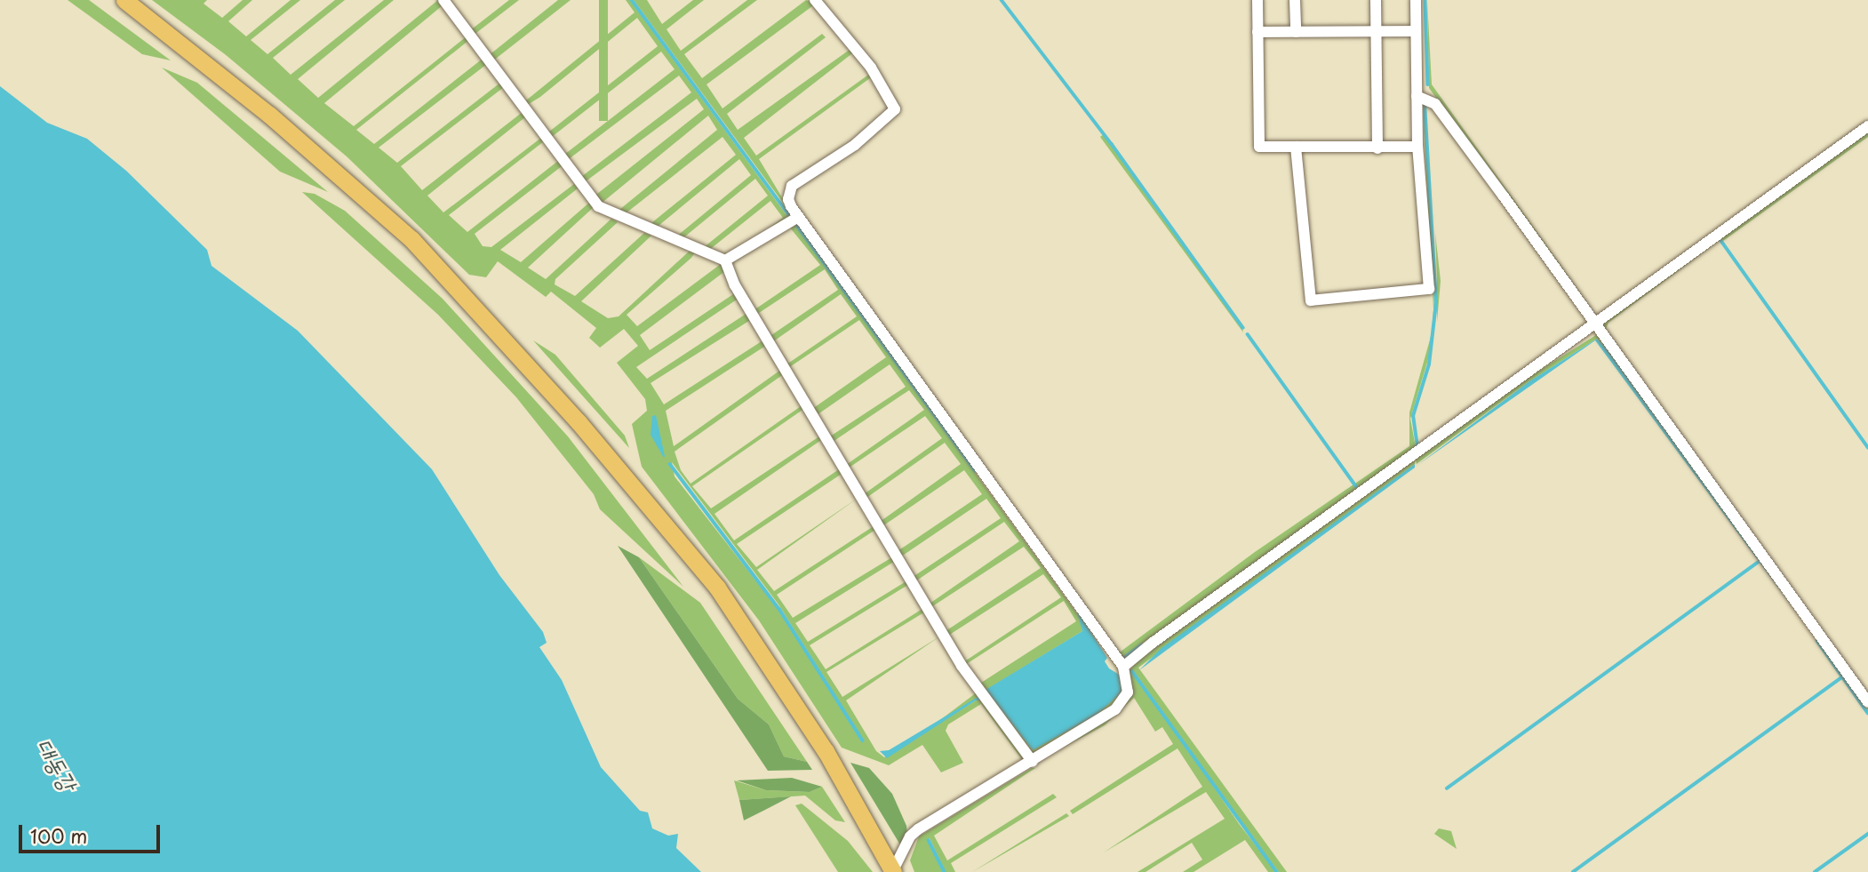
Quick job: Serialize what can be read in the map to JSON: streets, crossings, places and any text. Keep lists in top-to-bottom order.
{
  "water": ["대동강"],
  "scale_bar": "100 m"
}
